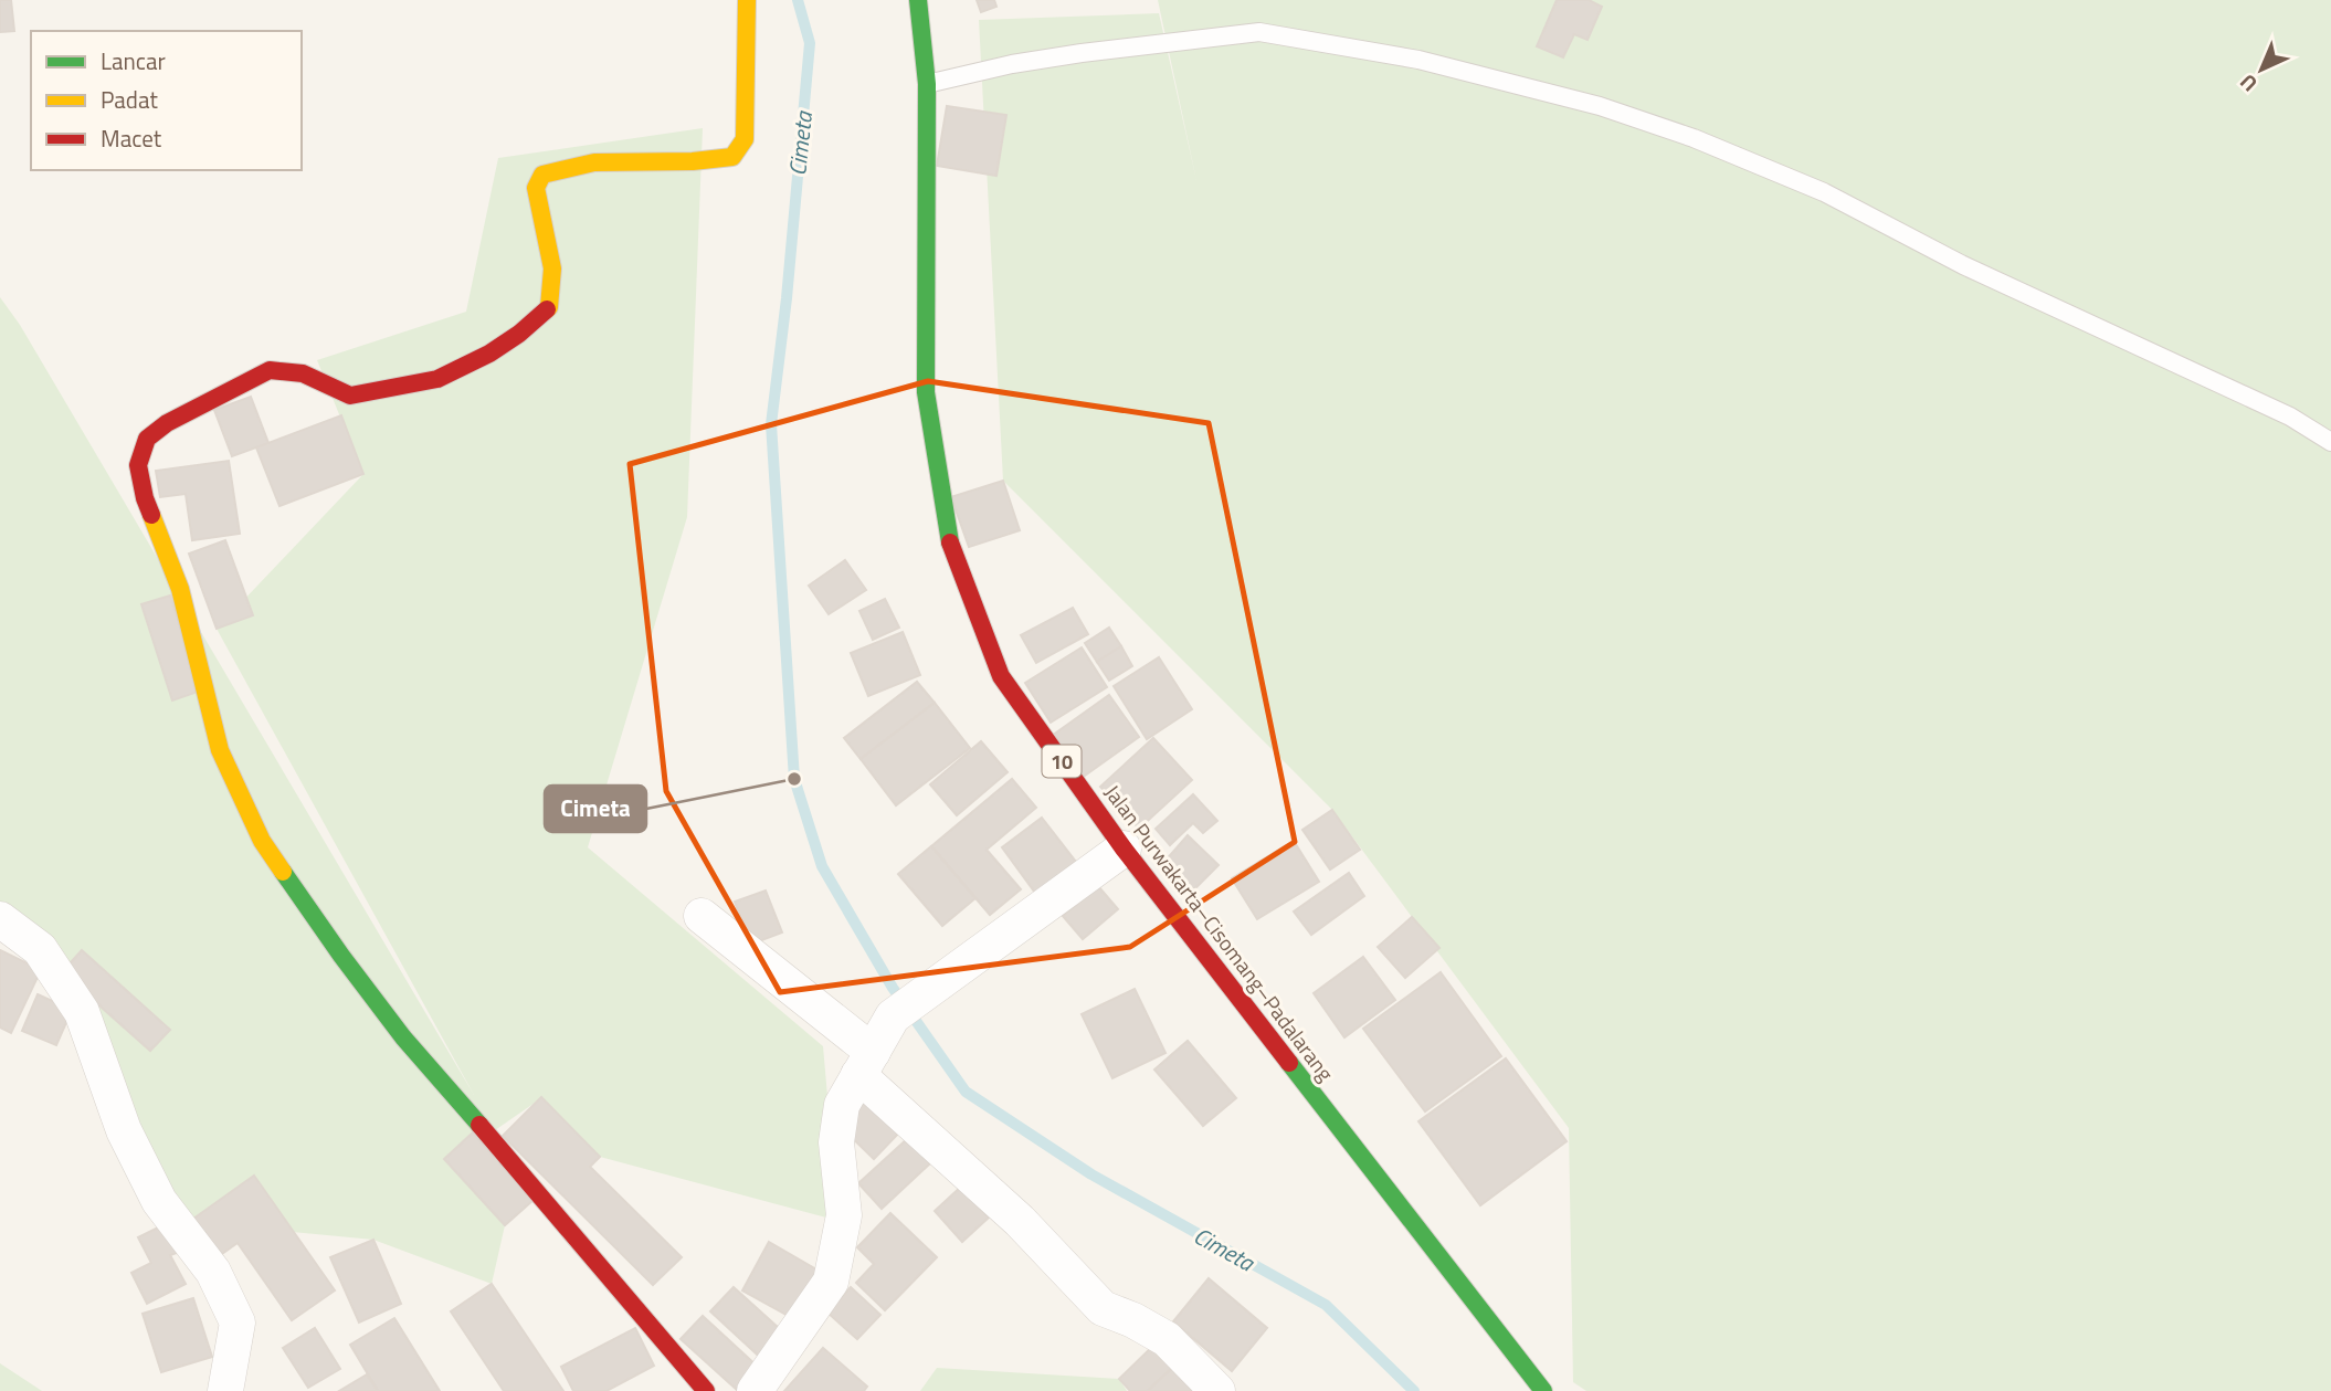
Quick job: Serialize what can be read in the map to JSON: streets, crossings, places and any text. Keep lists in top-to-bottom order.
{
  "streets": {
    "main road": ["10", "Jalan Purwakarta–Cisomang–Padalarang"]
  },
  "water": ["Cimeta"],
  "places": ["Cimeta"],
  "legend": ["Lancar", "Padat", "Macet"],
  "north": "bottom left"
}
